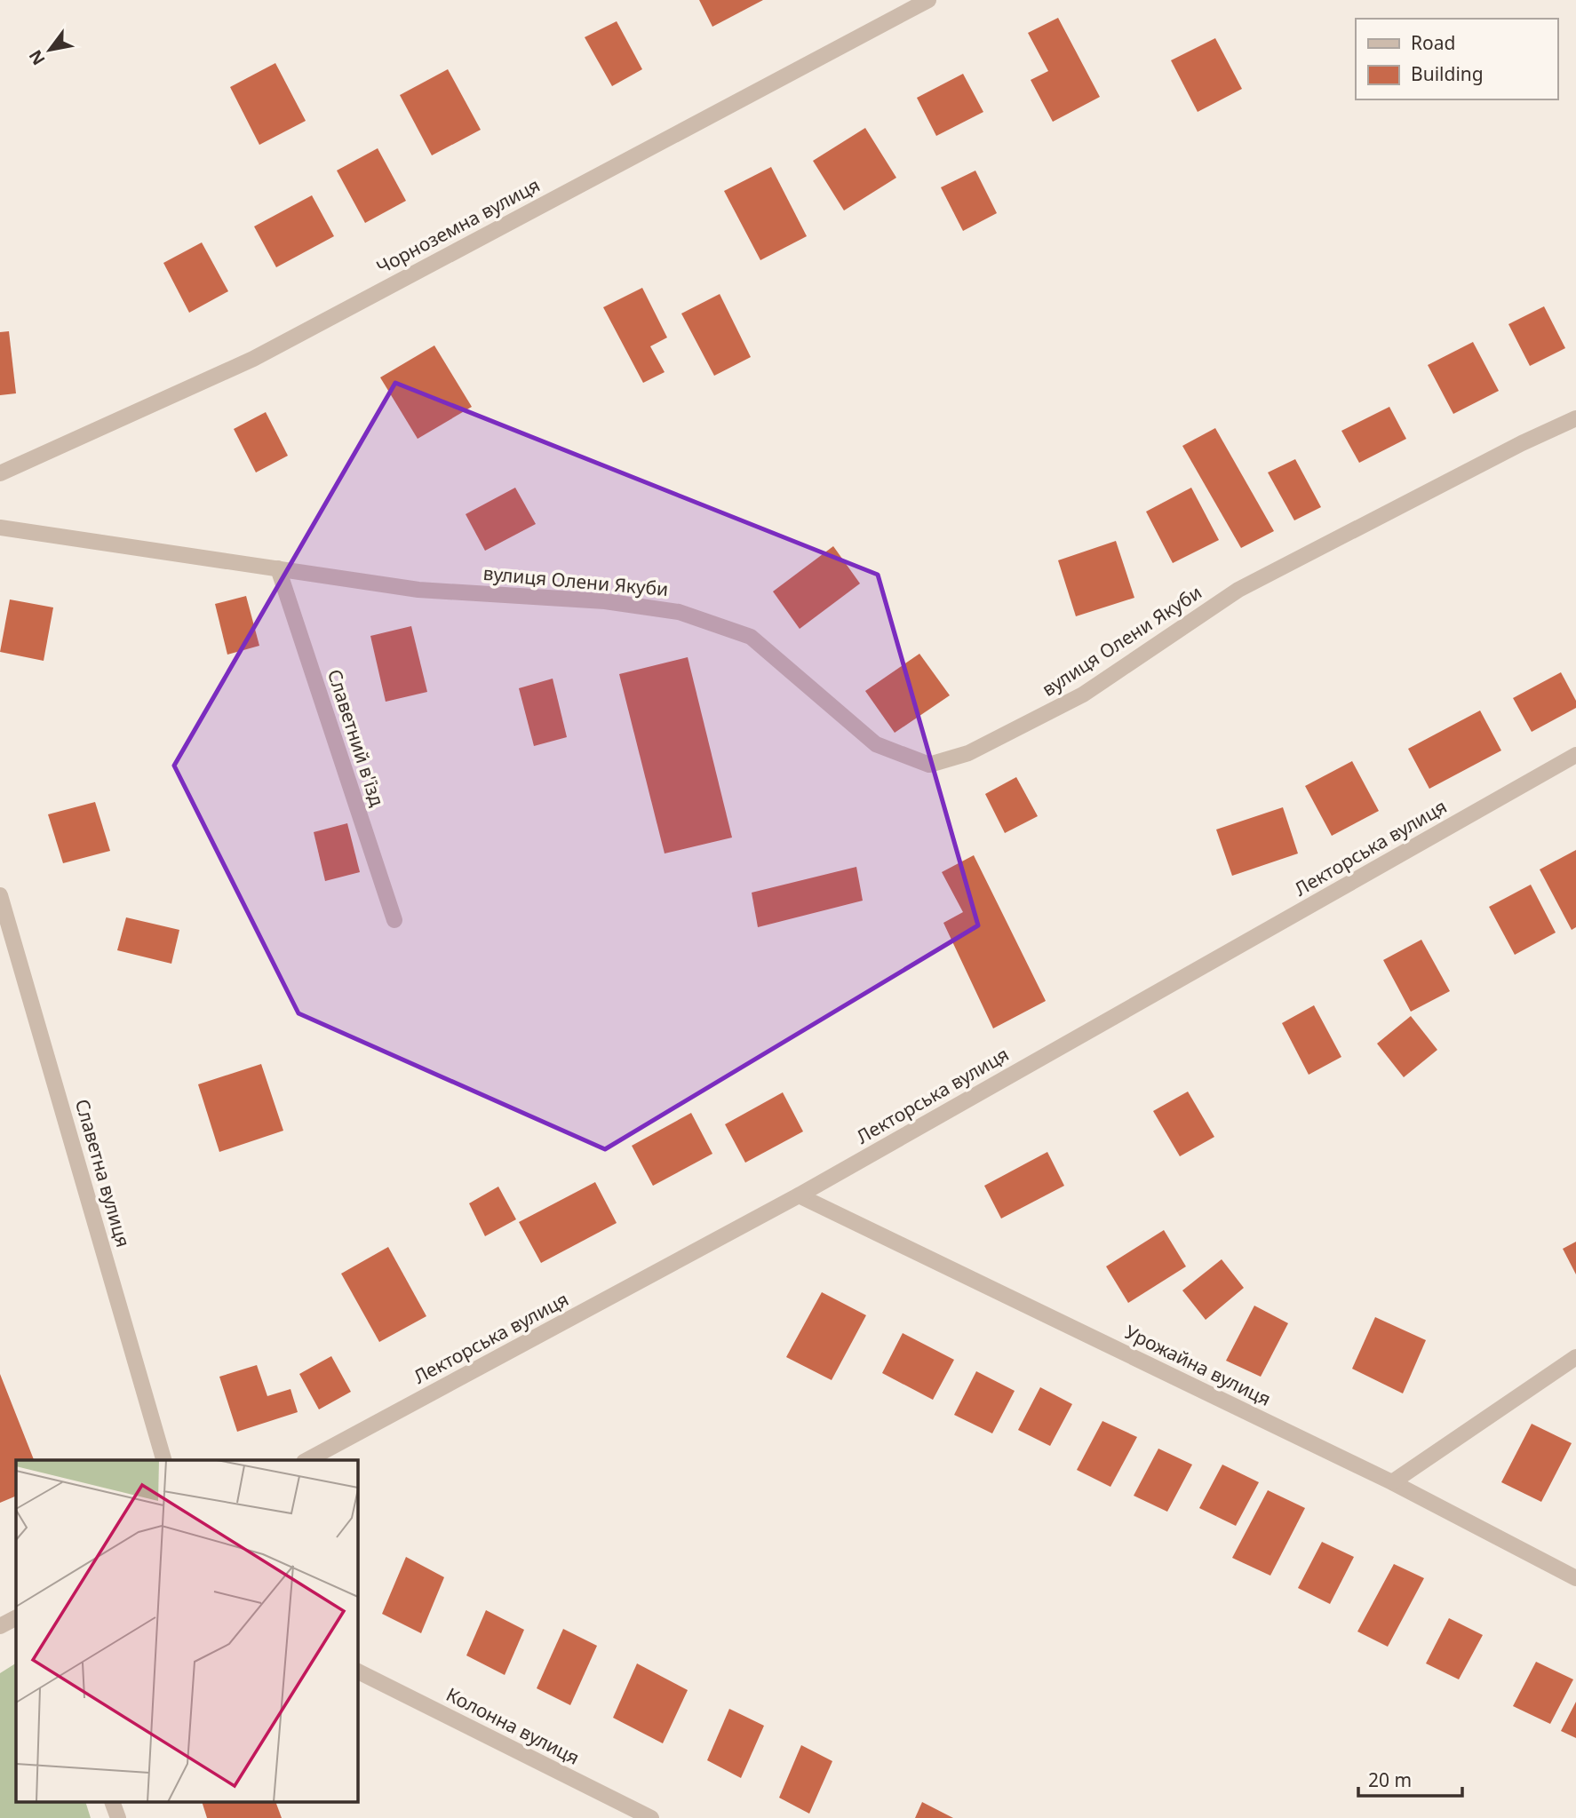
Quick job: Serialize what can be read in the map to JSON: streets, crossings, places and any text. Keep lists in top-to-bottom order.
{
  "streets": {
    "street": [
      "Чорноземна вулиця",
      "вулиця Олени Якуби",
      "Славетний в'їзд",
      "Лекторська вулиця",
      "Славетна вулиця",
      "Урожайна вулиця",
      "Колонна вулиця"
    ]
  },
  "crossings": [
    ["вулиця Олени Якуби", "Славетний в'їзд"],
    ["Лекторська вулиця", "Урожайна вулиця"]
  ],
  "legend": ["Road", "Building"],
  "scale_bar": "20 m",
  "north": "bottom left"
}
